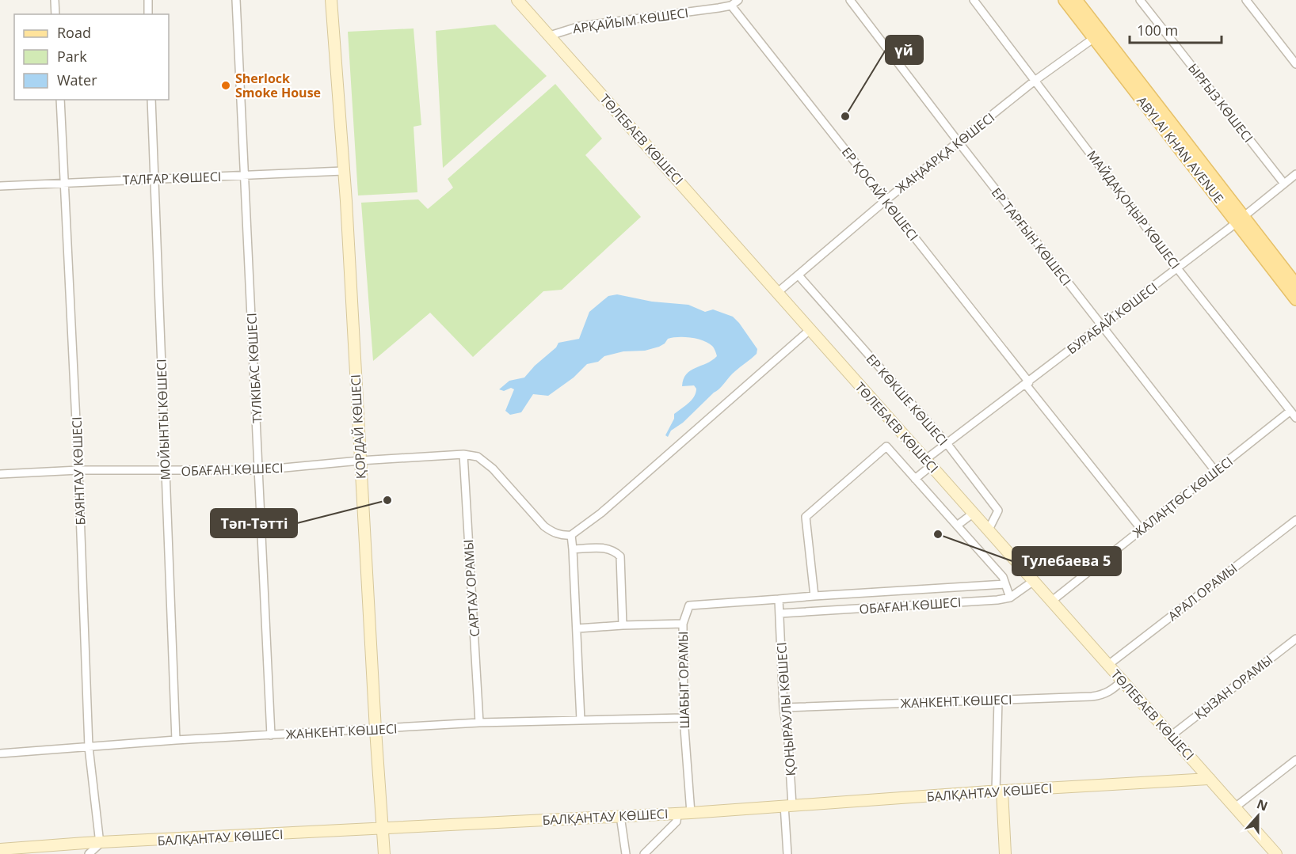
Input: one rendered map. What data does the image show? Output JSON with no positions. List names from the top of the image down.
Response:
{
  "streets": {
    "main road": ["ABYLAI KHAN AVENUE"],
    "street": [
      "АРҚАЙЫМ КӨШЕСІ",
      "ЫРҒЫЗ КӨШЕСІ",
      "ТӨЛЕБАЕВ КӨШЕСІ",
      "ЖАҢААРҚА КӨШЕСІ",
      "ТАЛҒАР КӨШЕСІ",
      "ЕР ҚОСАЙ КӨШЕСІ",
      "МАЙДАҚОҢЫР КӨШЕСІ",
      "ЕР ТАРҒЫН КӨШЕСІ",
      "БУРАБАЙ КӨШЕСІ",
      "ТҮЛКІБАС КӨШЕСІ",
      "ЕР КӨКШЕ КӨШЕСІ",
      "МОЙЫНТЫ КӨШЕСІ",
      "ҚОРДАЙ КӨШЕСІ",
      "ОБАҒАН КӨШЕСІ",
      "БАЯНТАУ КӨШЕСІ",
      "ЖАЛАҢТӨС КӨШЕСІ",
      "САРТАУ ОРАМЫ",
      "АРАЛ ОРАМЫ",
      "ШАБЫТ ОРАМЫ",
      "ҚЫЗАН ОРАМЫ",
      "ЖАНКЕНТ КӨШЕСІ",
      "ҚОҢЫРАУЛЫ КӨШЕСІ",
      "БАЛҚАНТАУ КӨШЕСІ"
    ]
  },
  "crossings": [
    ["АРҚАЙЫМ КӨШЕСІ", "ТӨЛЕБАЕВ КӨШЕСІ"],
    ["АРҚАЙЫМ КӨШЕСІ", "ЕР ҚОСАЙ КӨШЕСІ"],
    ["ЫРҒЫЗ КӨШЕСІ", "БУРАБАЙ КӨШЕСІ"],
    ["ТӨЛЕБАЕВ КӨШЕСІ", "ЖАҢААРҚА КӨШЕСІ"],
    ["ТӨЛЕБАЕВ КӨШЕСІ", "БУРАБАЙ КӨШЕСІ"],
    ["ТӨЛЕБАЕВ КӨШЕСІ", "ЕР КӨКШЕ КӨШЕСІ"],
    ["ТӨЛЕБАЕВ КӨШЕСІ", "ОБАҒАН КӨШЕСІ"],
    ["ТӨЛЕБАЕВ КӨШЕСІ", "ЖАЛАҢТӨС КӨШЕСІ"],
    ["ТӨЛЕБАЕВ КӨШЕСІ", "АРАЛ ОРАМЫ"],
    ["ТӨЛЕБАЕВ КӨШЕСІ", "ҚЫЗАН ОРАМЫ"],
    ["ТӨЛЕБАЕВ КӨШЕСІ", "ЖАНКЕНТ КӨШЕСІ"],
    ["ТӨЛЕБАЕВ КӨШЕСІ", "БАЛҚАНТАУ КӨШЕСІ"],
    ["ABYLAI KHAN AVENUE", "ЖАҢААРҚА КӨШЕСІ"],
    ["ABYLAI KHAN AVENUE", "БУРАБАЙ КӨШЕСІ"],
    ["ЖАҢААРҚА КӨШЕСІ", "ЕР ҚОСАЙ КӨШЕСІ"],
    ["ЖАҢААРҚА КӨШЕСІ", "МАЙДАҚОҢЫР КӨШЕСІ"],
    ["ЖАҢААРҚА КӨШЕСІ", "ЕР ТАРҒЫН КӨШЕСІ"],
    ["ЖАҢААРҚА КӨШЕСІ", "ЕР КӨКШЕ КӨШЕСІ"],
    ["ТАЛҒАР КӨШЕСІ", "ТҮЛКІБАС КӨШЕСІ"],
    ["ТАЛҒАР КӨШЕСІ", "МОЙЫНТЫ КӨШЕСІ"],
    ["ТАЛҒАР КӨШЕСІ", "ҚОРДАЙ КӨШЕСІ"],
    ["ТАЛҒАР КӨШЕСІ", "БАЯНТАУ КӨШЕСІ"],
    ["ЕР ҚОСАЙ КӨШЕСІ", "БУРАБАЙ КӨШЕСІ"],
    ["ЕР ҚОСАЙ КӨШЕСІ", "ЖАЛАҢТӨС КӨШЕСІ"],
    ["МАЙДАҚОҢЫР КӨШЕСІ", "БУРАБАЙ КӨШЕСІ"],
    ["МАЙДАҚОҢЫР КӨШЕСІ", "ЖАЛАҢТӨС КӨШЕСІ"],
    ["ЕР ТАРҒЫН КӨШЕСІ", "БУРАБАЙ КӨШЕСІ"],
    ["ЕР ТАРҒЫН КӨШЕСІ", "ЖАЛАҢТӨС КӨШЕСІ"],
    ["БУРАБАЙ КӨШЕСІ", "ЕР КӨКШЕ КӨШЕСІ"],
    ["ТҮЛКІБАС КӨШЕСІ", "ОБАҒАН КӨШЕСІ"],
    ["ТҮЛКІБАС КӨШЕСІ", "ЖАНКЕНТ КӨШЕСІ"],
    ["МОЙЫНТЫ КӨШЕСІ", "ОБАҒАН КӨШЕСІ"],
    ["МОЙЫНТЫ КӨШЕСІ", "ЖАНКЕНТ КӨШЕСІ"],
    ["ҚОРДАЙ КӨШЕСІ", "ОБАҒАН КӨШЕСІ"],
    ["ҚОРДАЙ КӨШЕСІ", "ЖАНКЕНТ КӨШЕСІ"],
    ["ҚОРДАЙ КӨШЕСІ", "БАЛҚАНТАУ КӨШЕСІ"],
    ["ОБАҒАН КӨШЕСІ", "БАЯНТАУ КӨШЕСІ"],
    ["ОБАҒАН КӨШЕСІ", "САРТАУ ОРАМЫ"],
    ["ОБАҒАН КӨШЕСІ", "ҚОҢЫРАУЛЫ КӨШЕСІ"],
    ["БАЯНТАУ КӨШЕСІ", "ЖАНКЕНТ КӨШЕСІ"],
    ["БАЯНТАУ КӨШЕСІ", "БАЛҚАНТАУ КӨШЕСІ"],
    ["САРТАУ ОРАМЫ", "ЖАНКЕНТ КӨШЕСІ"],
    ["ШАБЫТ ОРАМЫ", "ЖАНКЕНТ КӨШЕСІ"],
    ["ШАБЫТ ОРАМЫ", "БАЛҚАНТАУ КӨШЕСІ"],
    ["ЖАНКЕНТ КӨШЕСІ", "ҚОҢЫРАУЛЫ КӨШЕСІ"],
    ["ҚОҢЫРАУЛЫ КӨШЕСІ", "БАЛҚАНТАУ КӨШЕСІ"]
  ],
  "places": [
    "Sherlock Smoke House",
    "үй",
    "Тәп-Тәтті",
    "Тулебаева 5"
  ],
  "legend": ["Road", "Park", "Water"],
  "scale_bar": "100 m",
  "north": "top"
}
